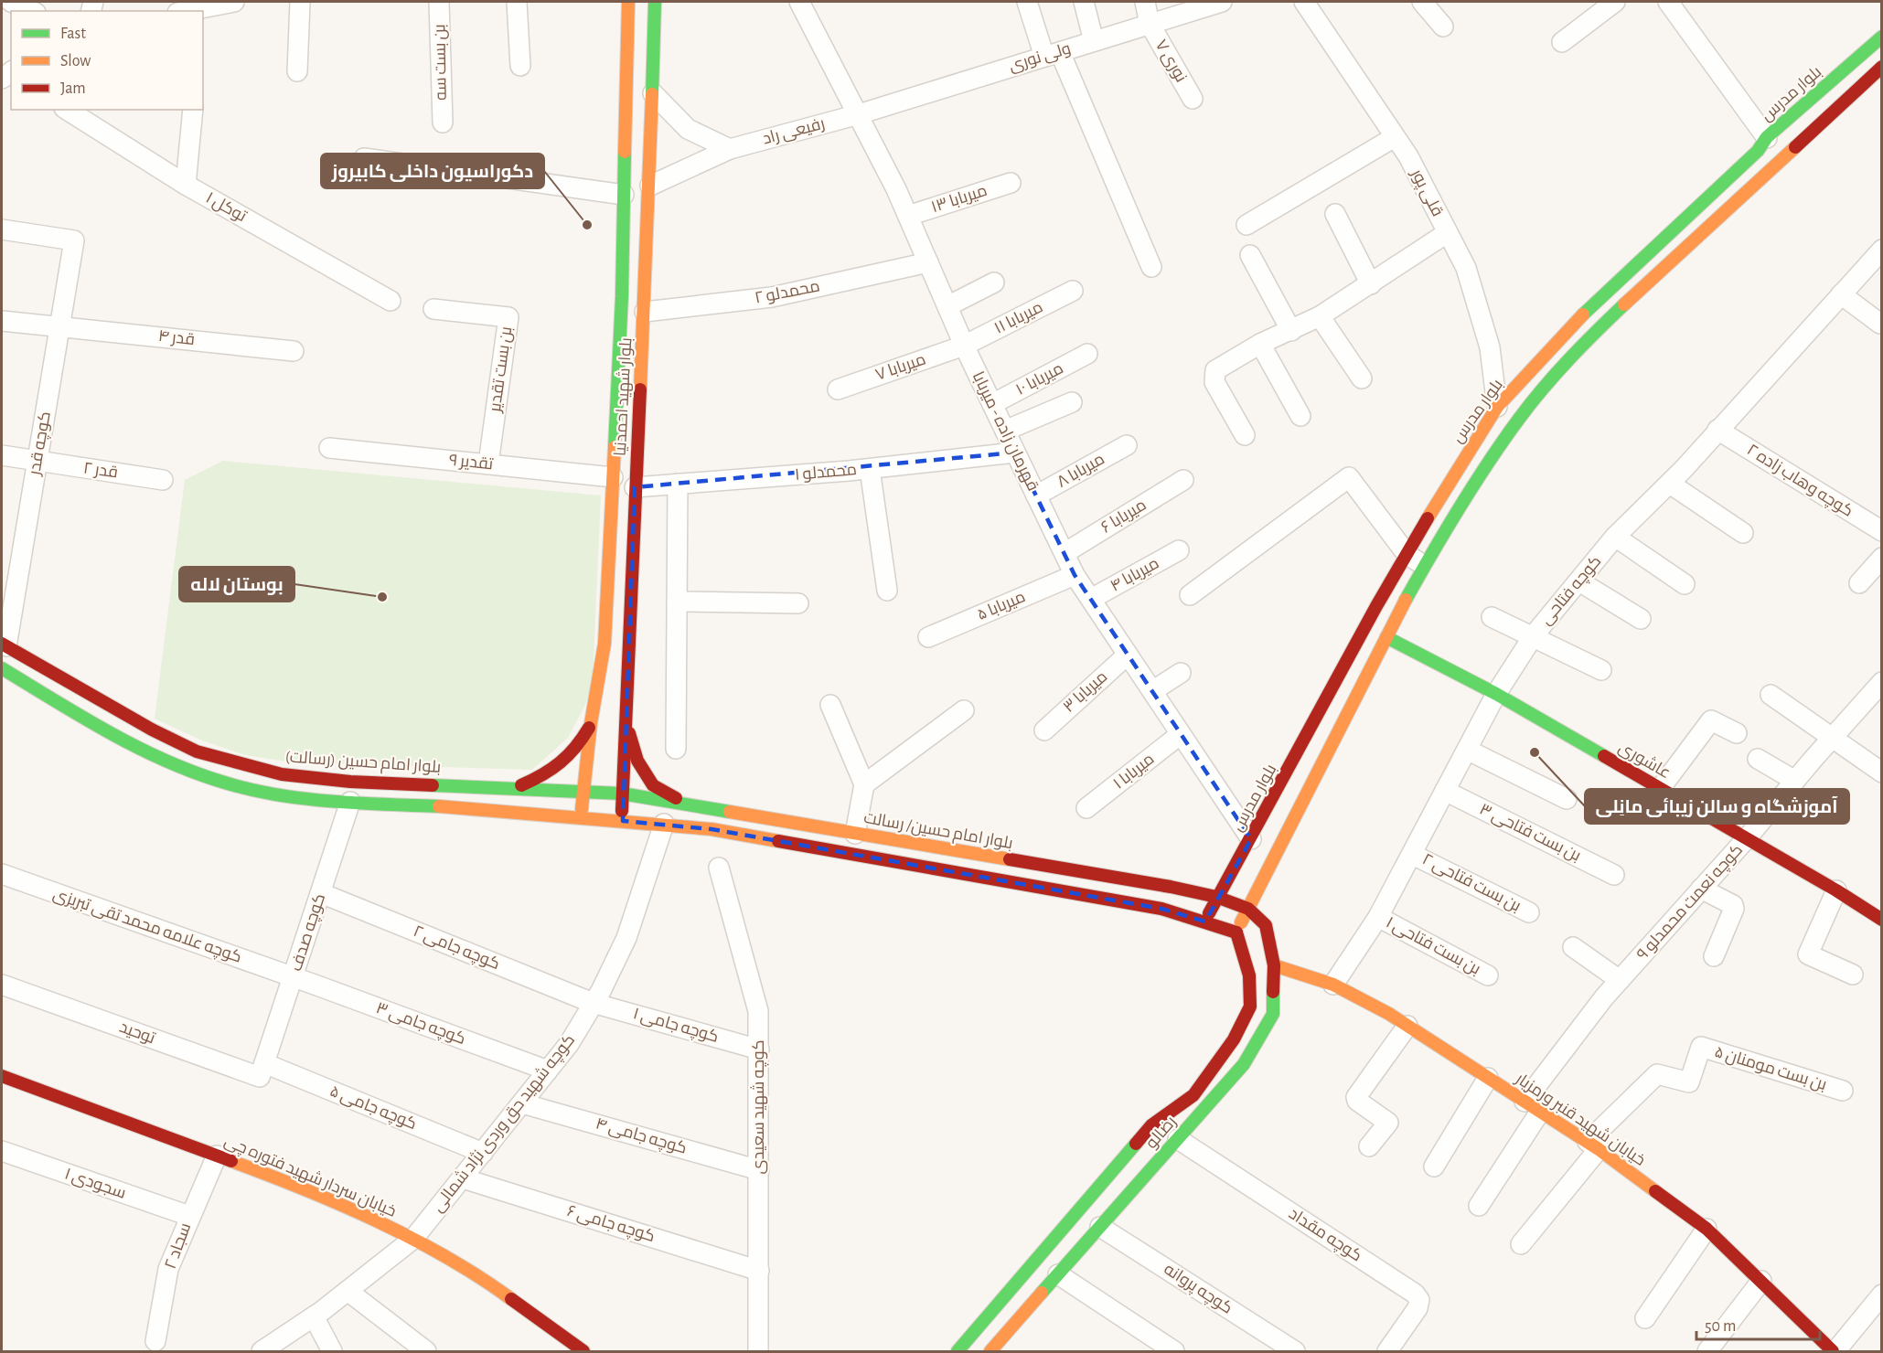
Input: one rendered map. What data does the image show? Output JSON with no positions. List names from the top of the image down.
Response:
{
  "streets": {
    "main road": [
      "بلوار مدرس",
      "بلوار شهید احمدنیا",
      "عاشوری",
      "بلوار امام حسین (رسالت)",
      "بلوار امام حسین/ رسالت",
      "خیابان شهید قنبر ورمزیار",
      "رضالو",
      "خیابان سردار شهید فتوره چی"
    ],
    "street": [
      "ولی نوری",
      "نوری ۷",
      "بن بست سه",
      "رفیعی راد",
      "قلی پور",
      "میربابا ۱۳",
      "توکل ۱",
      "محمدلو ۲",
      "میربابا ۱۱",
      "قدر ۴",
      "میربابا ۷",
      "بن بست تقدیر",
      "میربابا ۱۰",
      "قهرمان زاده - میربابا",
      "کوچه قدر",
      "۹ تقدیر",
      "قدر ۲",
      "میربابا ۸",
      "محمدلو ۱",
      "کوچه وهاب زاده ۲",
      "میربابا ۶",
      "میربابا ۴",
      "کوچه فتاحی",
      "میربابا ۵",
      "میربابا ۳",
      "میربابا ۱",
      "بن بست فتاحی ۳",
      "بن بست فتاحی ۲",
      "کوچه نعمت محمدلو ۹",
      "کوچه علامه محمد تقی تبریزی",
      "کوچه صدف",
      "بن بست فتاحی ۱",
      "کوچه جامی ۲",
      "کوچه جامی ۳",
      "کوچه جامی ۱",
      "توحید",
      "۵ بن بست مومنان",
      "کوچه شهید سعیدی",
      "کوچه جامی ۵",
      "کوچه شهید حق وردی نژاد شمالی",
      "کوچه جامی ۴",
      "سجودی ۱",
      "کوچه جامی ۶",
      "کوچه مقداد",
      "سجاد ۲",
      "کوچه پروانه"
    ]
  },
  "crossings": [
    ["ولی نوری", "نوری ۷"],
    ["ولی نوری", "رفیعی راد"],
    ["ولی نوری", "قهرمان زاده - میربابا"],
    ["بلوار مدرس", "قلی پور"],
    ["بلوار مدرس", "قهرمان زاده - میربابا"],
    ["بلوار مدرس", "بلوار امام حسین/ رسالت"],
    ["رفیعی راد", "بلوار شهید احمدنیا"],
    ["رفیعی راد", "قهرمان زاده - میربابا"],
    ["میربابا ۱۳", "قهرمان زاده - میربابا"],
    ["محمدلو ۲", "بلوار شهید احمدنیا"],
    ["محمدلو ۲", "قهرمان زاده - میربابا"],
    ["میربابا ۱۱", "میربابا ۷"],
    ["میربابا ۱۱", "قهرمان زاده - میربابا"],
    ["قدر ۴", "کوچه قدر"],
    ["میربابا ۷", "قهرمان زاده - میربابا"],
    ["بن بست تقدیر", "۹ تقدیر"],
    ["میربابا ۱۰", "قهرمان زاده - میربابا"],
    ["بلوار شهید احمدنیا", "۹ تقدیر"],
    ["بلوار شهید احمدنیا", "محمدلو ۱"],
    ["بلوار شهید احمدنیا", "بلوار امام حسین (رسالت)"],
    ["بلوار شهید احمدنیا", "بلوار امام حسین/ رسالت"],
    ["قهرمان زاده - میربابا", "میربابا ۸"],
    ["قهرمان زاده - میربابا", "محمدلو ۱"],
    ["قهرمان زاده - میربابا", "میربابا ۶"],
    ["قهرمان زاده - میربابا", "میربابا ۴"],
    ["قهرمان زاده - میربابا", "میربابا ۵"],
    ["قهرمان زاده - میربابا", "میربابا ۳"],
    ["قهرمان زاده - میربابا", "میربابا ۱"],
    ["کوچه قدر", "قدر ۲"],
    ["کوچه قدر", "بلوار امام حسین (رسالت)"],
    ["کوچه وهاب زاده ۲", "کوچه فتاحی"],
    ["کوچه فتاحی", "عاشوری"],
    ["کوچه فتاحی", "بن بست فتاحی ۳"],
    ["کوچه فتاحی", "بن بست فتاحی ۲"],
    ["کوچه فتاحی", "بن بست فتاحی ۱"],
    ["کوچه فتاحی", "خیابان شهید قنبر ورمزیار"],
    ["عاشوری", "کوچه نعمت محمدلو ۹"],
    ["بلوار امام حسین (رسالت)", "بلوار امام حسین/ رسالت"],
    ["بلوار امام حسین/ رسالت", "رضالو"],
    ["کوچه نعمت محمدلو ۹", "خیابان شهید قنبر ورمزیار"],
    ["کوچه علامه محمد تقی تبریزی", "کوچه صدف"],
    ["کوچه علامه محمد تقی تبریزی", "کوچه جامی ۳"],
    ["کوچه صدف", "کوچه جامی ۲"],
    ["کوچه صدف", "کوچه جامی ۳"],
    ["کوچه صدف", "توحید"],
    ["کوچه صدف", "کوچه جامی ۵"],
    ["کوچه جامی ۲", "کوچه جامی ۱"],
    ["کوچه جامی ۲", "کوچه شهید حق وردی نژاد شمالی"],
    ["کوچه جامی ۳", "کوچه شهید حق وردی نژاد شمالی"],
    ["کوچه جامی ۱", "کوچه شهید سعیدی"],
    ["کوچه جامی ۱", "کوچه شهید حق وردی نژاد شمالی"],
    ["توحید", "کوچه جامی ۵"],
    ["۵ بن بست مومنان", "خیابان شهید قنبر ورمزیار"],
    ["کوچه شهید سعیدی", "کوچه جامی ۴"],
    ["کوچه شهید سعیدی", "کوچه جامی ۶"],
    ["کوچه جامی ۵", "کوچه شهید حق وردی نژاد شمالی"],
    ["خیابان شهید قنبر ورمزیار", "رضالو"],
    ["کوچه شهید حق وردی نژاد شمالی", "کوچه جامی ۴"],
    ["کوچه شهید حق وردی نژاد شمالی", "خیابان سردار شهید فتوره چی"],
    ["کوچه شهید حق وردی نژاد شمالی", "کوچه جامی ۶"],
    ["رضالو", "کوچه مقداد"],
    ["رضالو", "کوچه پروانه"],
    ["خیابان سردار شهید فتوره چی", "سجاد ۲"],
    ["سجودی ۱", "سجاد ۲"]
  ],
  "places": ["دکوراسیون داخلی کابیروز", "بوستان لاله", "آموزشگاه و سالن زیبائی مانِلی"],
  "legend": ["Fast", "Slow", "Jam"],
  "scale_bar": "50 m"
}
